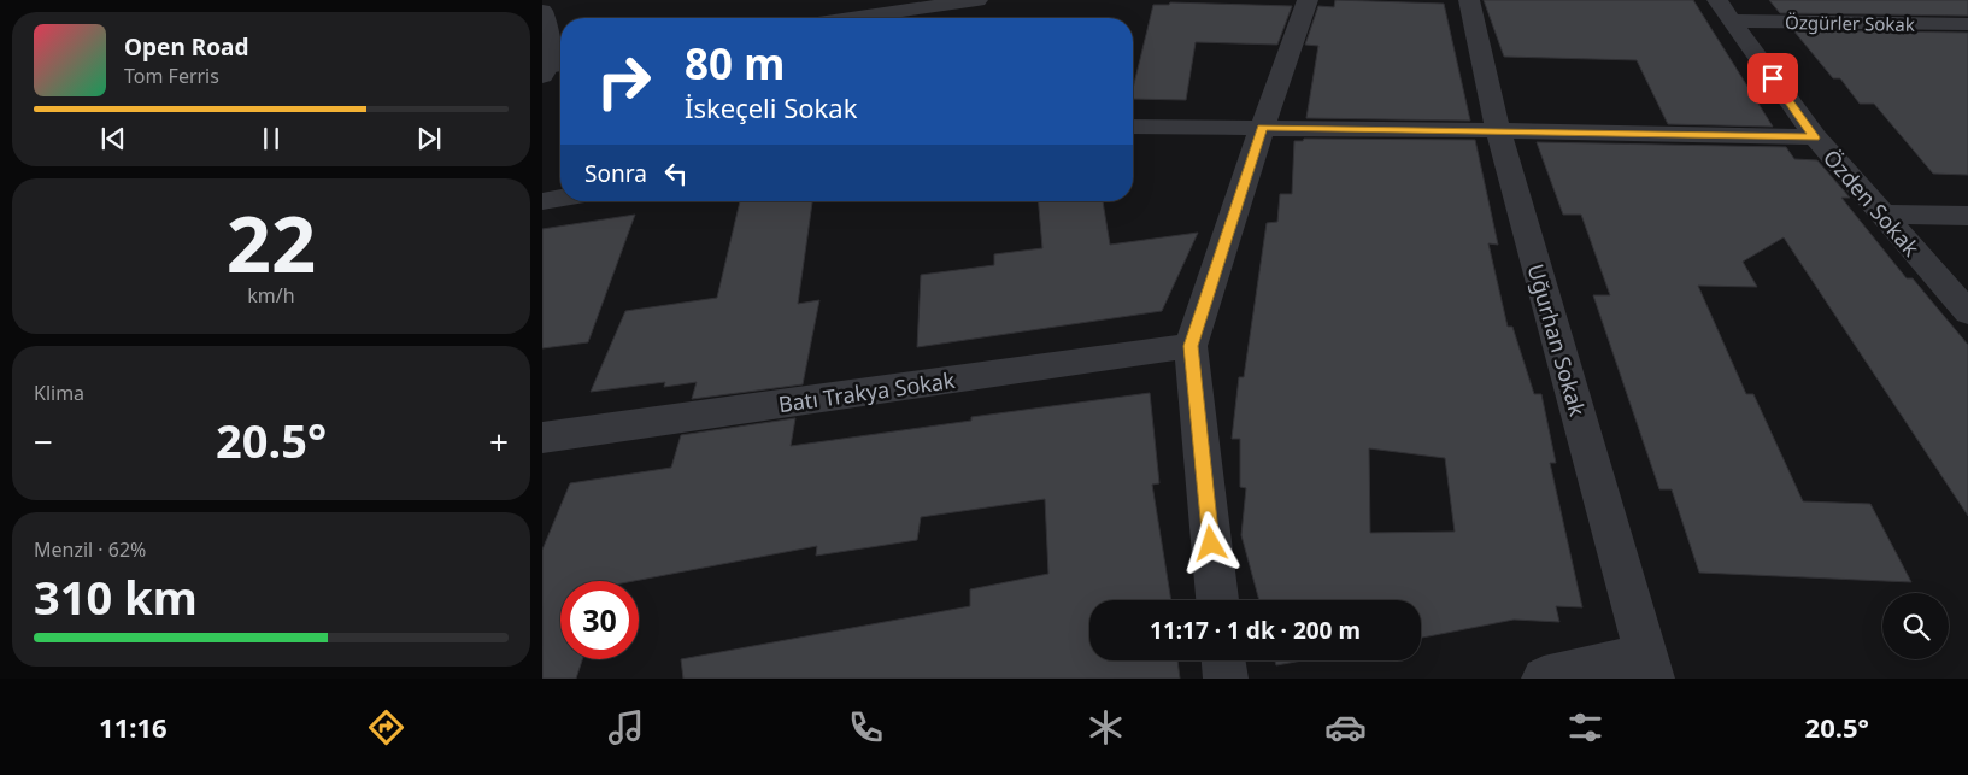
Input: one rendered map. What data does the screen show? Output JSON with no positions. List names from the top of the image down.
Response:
{
  "streets": {
    "street": [
      "Özgürler Sokak",
      "Özden Sokak",
      "Uğurhan Sokak",
      "Batı Trakya Sokak"
    ]
  },
  "crossings": [
    ["Özgürler Sokak", "Özden Sokak"]
  ],
  "page": {
    "turn": ["80 m", "İskeçeli Sokak"],
    "song": ["Open Road", "Tom Ferris"],
    "then": "Sonra",
    "tile": [
      ["22", "km/h"],
      "Klima",
      ["Menzil · 62%", "310 km"]
    ],
    "heat": ["−", "20.5°", "+"],
    "limit": "30",
    "trip": "11:17 · 1 dk · 200 m",
    "tabs": ["11:16", "20.5°"]
  }
}
